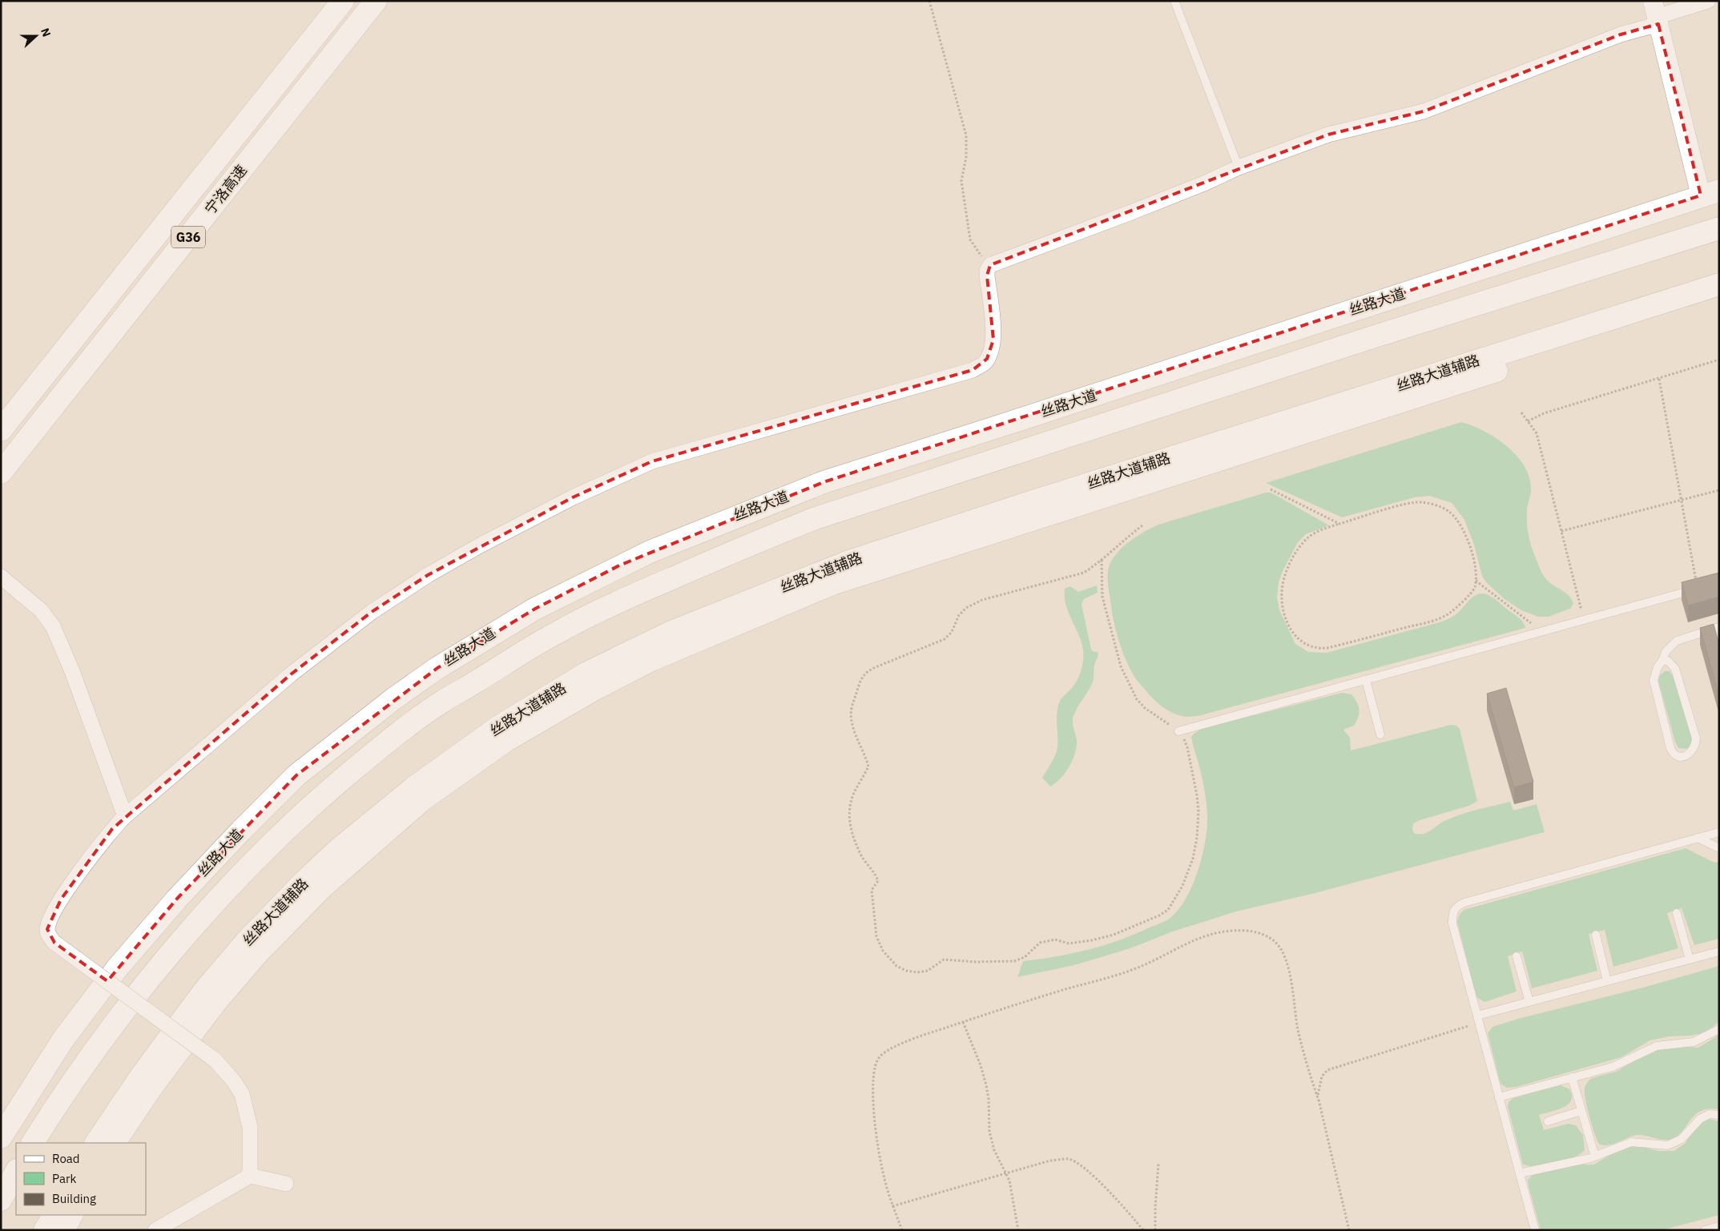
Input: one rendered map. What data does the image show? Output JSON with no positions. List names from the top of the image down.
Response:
{
  "streets": {
    "main road": [
      "宁洛高速",
      "G36",
      "丝路大道",
      "丝路大道辅路"
    ]
  },
  "legend": ["Road", "Park", "Building"],
  "north": "right"
}
